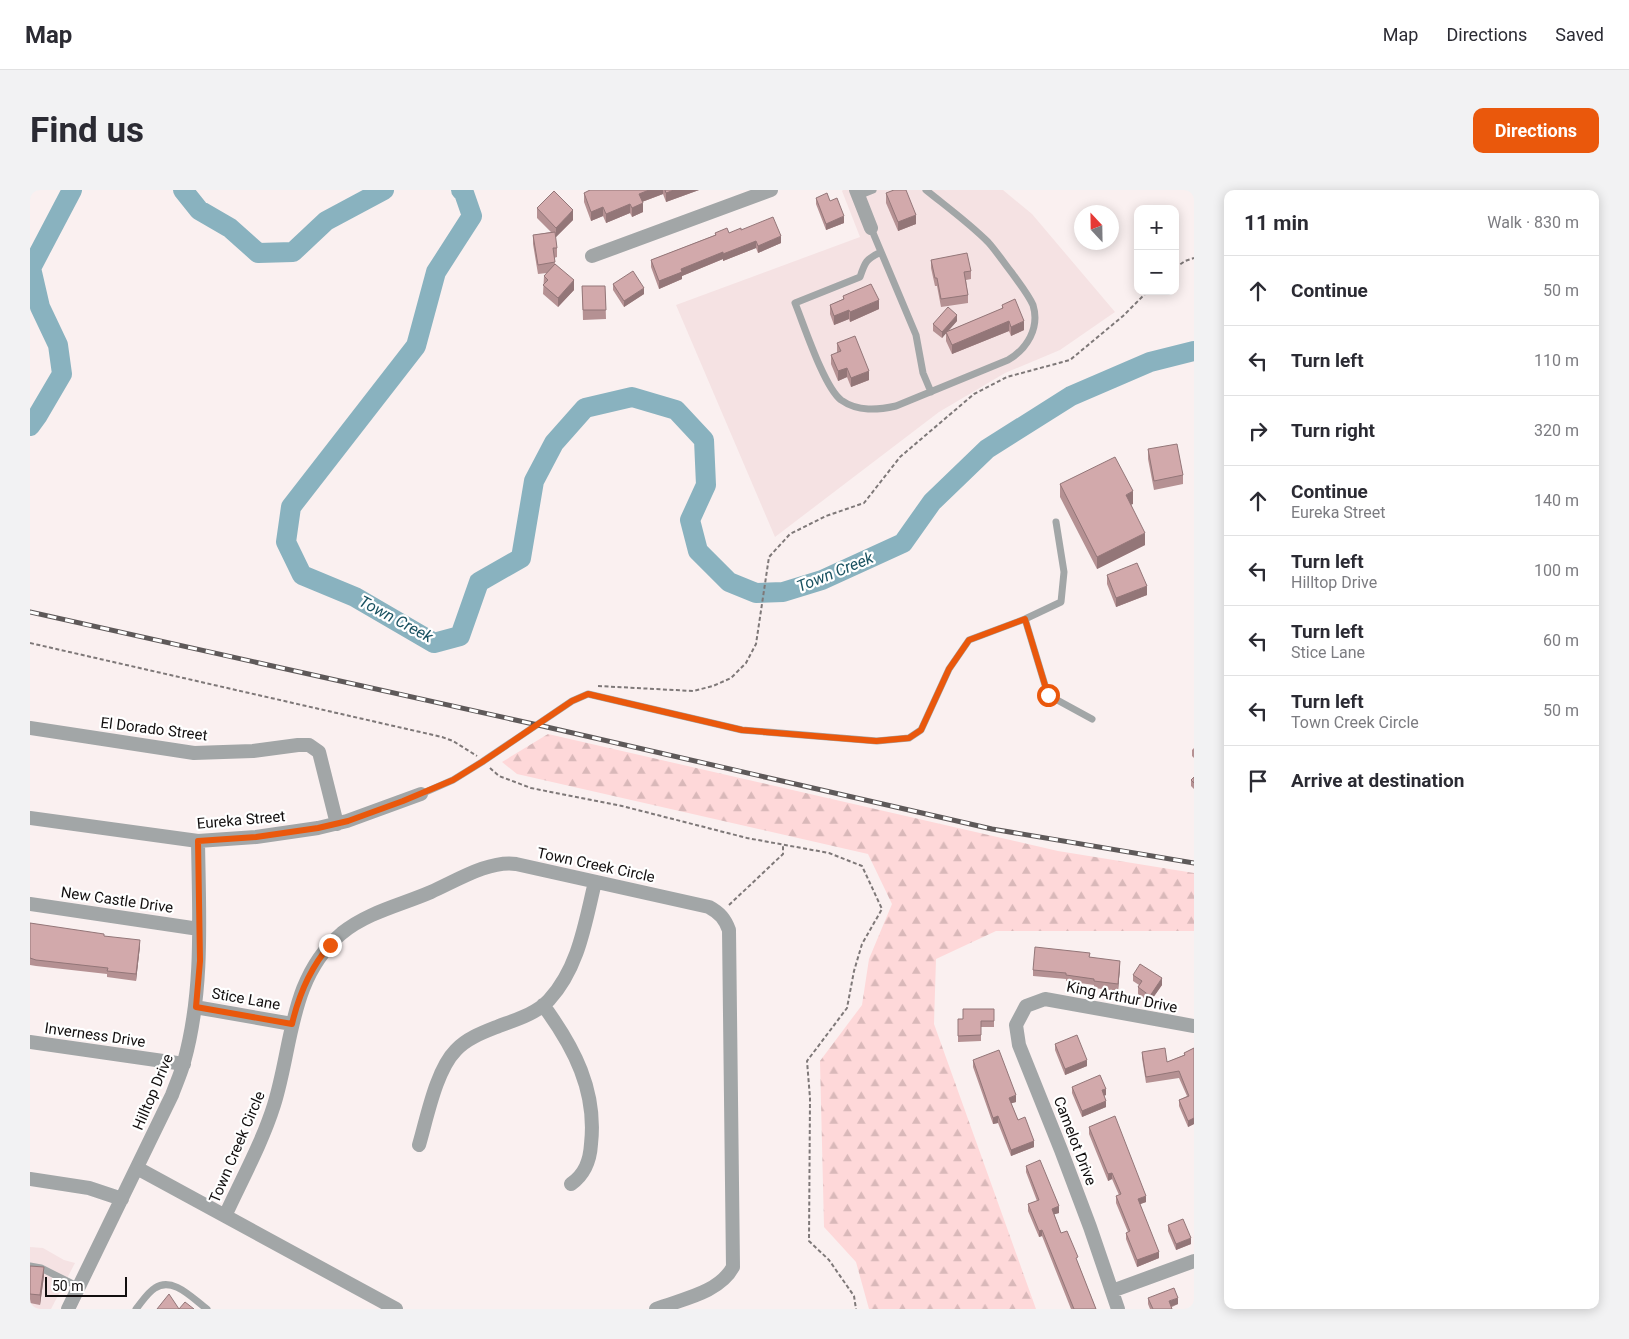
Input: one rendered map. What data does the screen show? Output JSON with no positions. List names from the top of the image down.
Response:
{
  "streets": {
    "street": [
      "El Dorado Street",
      "Eureka Street",
      "Town Creek Circle",
      "New Castle Drive",
      "King Arthur Drive",
      "Stice Lane",
      "Inverness Drive",
      "Hilltop Drive",
      "Camelot Drive"
    ]
  },
  "crossings": [
    ["El Dorado Street", "Eureka Street"],
    ["Eureka Street", "Hilltop Drive"],
    ["Town Creek Circle", "Stice Lane"],
    ["Town Creek Circle", "Hilltop Drive"],
    ["New Castle Drive", "Hilltop Drive"],
    ["King Arthur Drive", "Camelot Drive"],
    ["Stice Lane", "Hilltop Drive"],
    ["Inverness Drive", "Hilltop Drive"]
  ],
  "water": ["Town Creek"],
  "scale_bar": "50 m",
  "north": "top",
  "page": {
    "header": "Map",
    "nav": ["Map", "Directions", "Saved"],
    "buttons": "Directions",
    "title": "Find us",
    "heading": ["11 min", "Walk · 830 m"],
    "map_buttons": ["+", "−"],
    "list": [
      ["Continue", "50 m"],
      ["Turn left", "110 m"],
      ["Turn right", "320 m"],
      ["Continue", "Eureka Street", "140 m"],
      ["Turn left", "Hilltop Drive", "100 m"],
      ["Turn left", "Stice Lane", "60 m"],
      ["Turn left", "Town Creek Circle", "50 m"],
      "Arrive at destination"
    ],
    "scale": "50 m"
  }
}
